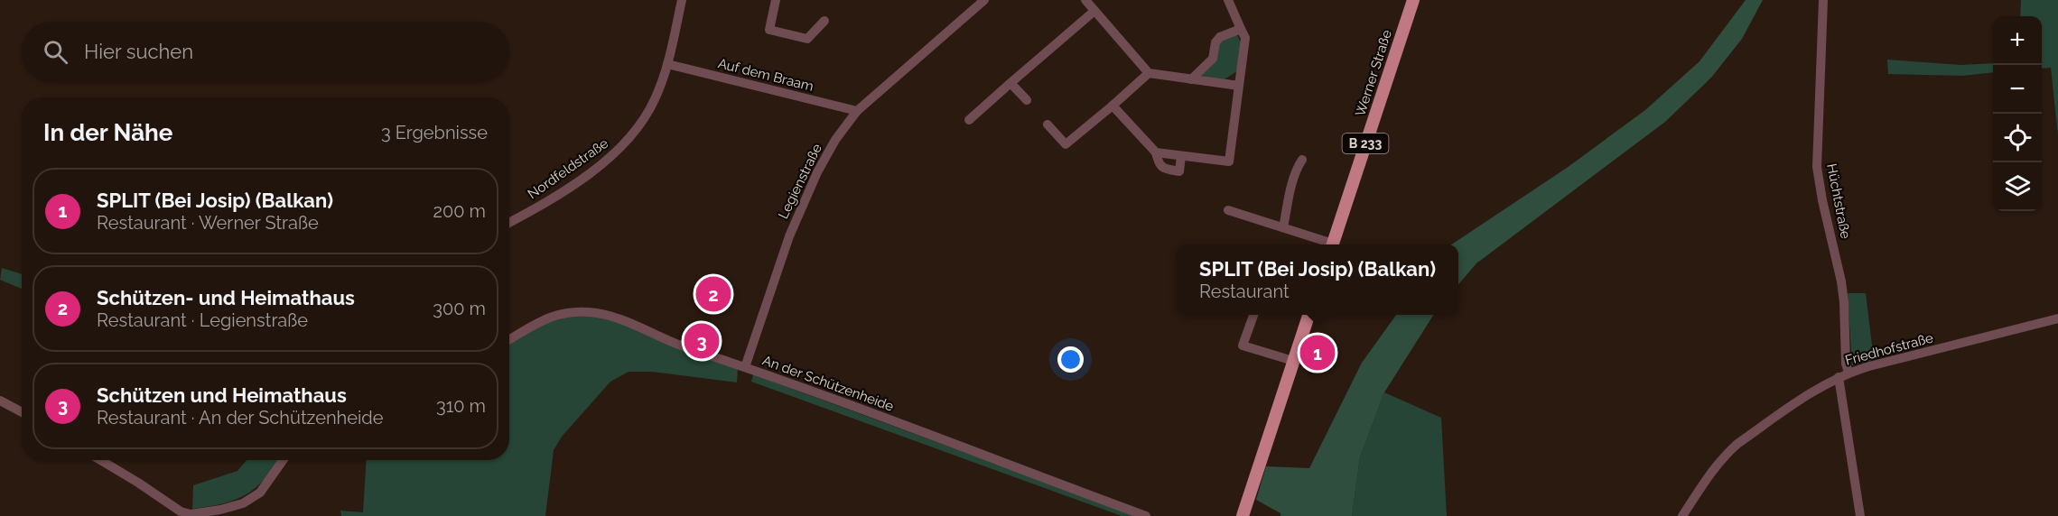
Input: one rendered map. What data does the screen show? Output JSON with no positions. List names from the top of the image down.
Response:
{
  "streets": {
    "main road": ["Werner Straße", "B 233"],
    "street": [
      "Auf dem Braam",
      "Nordfeldstraße",
      "Legienstraße",
      "Hüchtstraße",
      "Friedhofstraße",
      "An der Schützenheide"
    ]
  },
  "crossings": [
    ["Auf dem Braam", "Nordfeldstraße"],
    ["Auf dem Braam", "Legienstraße"],
    ["Legienstraße", "An der Schützenheide"],
    ["Hüchtstraße", "Friedhofstraße"]
  ],
  "page": {
    "map_buttons": ["+", "−"],
    "search": "Hier suchen",
    "heading": ["In der Nähe", "3 Ergebnisse"],
    "list": [
      {
        "mark": "1",
        "name": "SPLIT (Bei Josip) (Balkan)",
        "note": "Restaurant · Werner Straße",
        "value": "200 m"
      },
      {
        "mark": "2",
        "name": "Schützen- und Heimathaus",
        "note": "Restaurant · Legienstraße",
        "value": "300 m"
      },
      {
        "mark": "3",
        "name": "Schützen und Heimathaus",
        "note": "Restaurant · An der Schützenheide",
        "value": "310 m"
      }
    ],
    "popup": ["SPLIT (Bei Josip) (Balkan)", "Restaurant"],
    "pins": ["2", "3", "1"]
  }
}
